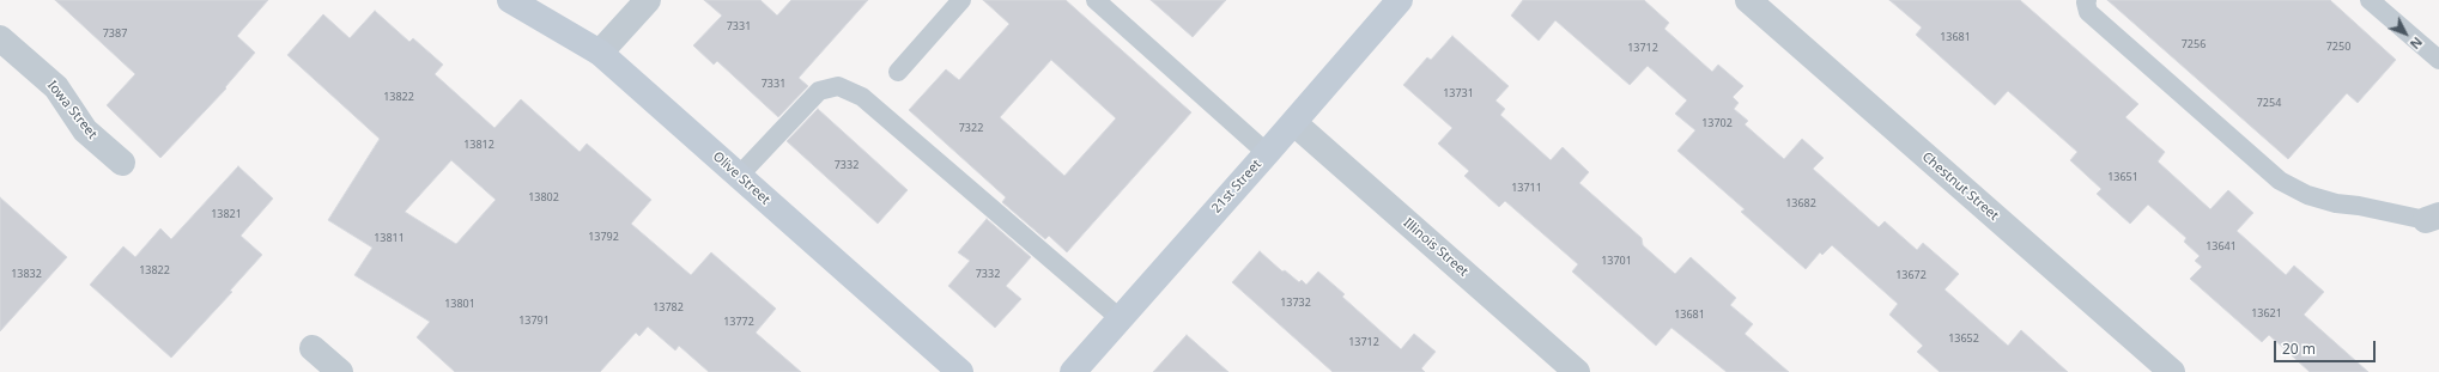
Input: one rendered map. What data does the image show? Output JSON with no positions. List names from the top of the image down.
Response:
{
  "streets": {
    "street": [
      "Iowa Street",
      "Olive Street",
      "21st Street",
      "Chestnut Street",
      "Illinois Street"
    ]
  },
  "crossings": [
    ["21st Street", "Illinois Street"]
  ],
  "house_numbers": [
    "7331",
    "7387",
    "13681",
    "7256",
    "7250",
    "13712",
    "7331",
    "13731",
    "13822",
    "7254",
    "13702",
    "7322",
    "13812",
    "7332",
    "13651",
    "13711",
    "13802",
    "13682",
    "13821",
    "13792",
    "13811",
    "13641",
    "13701",
    "13822",
    "13832",
    "7332",
    "13672",
    "13732",
    "13801",
    "13782",
    "13621",
    "13681",
    "13791",
    "13772",
    "13652",
    "13712"
  ],
  "scale_bar": "20 m",
  "north": "bottom right"
}
